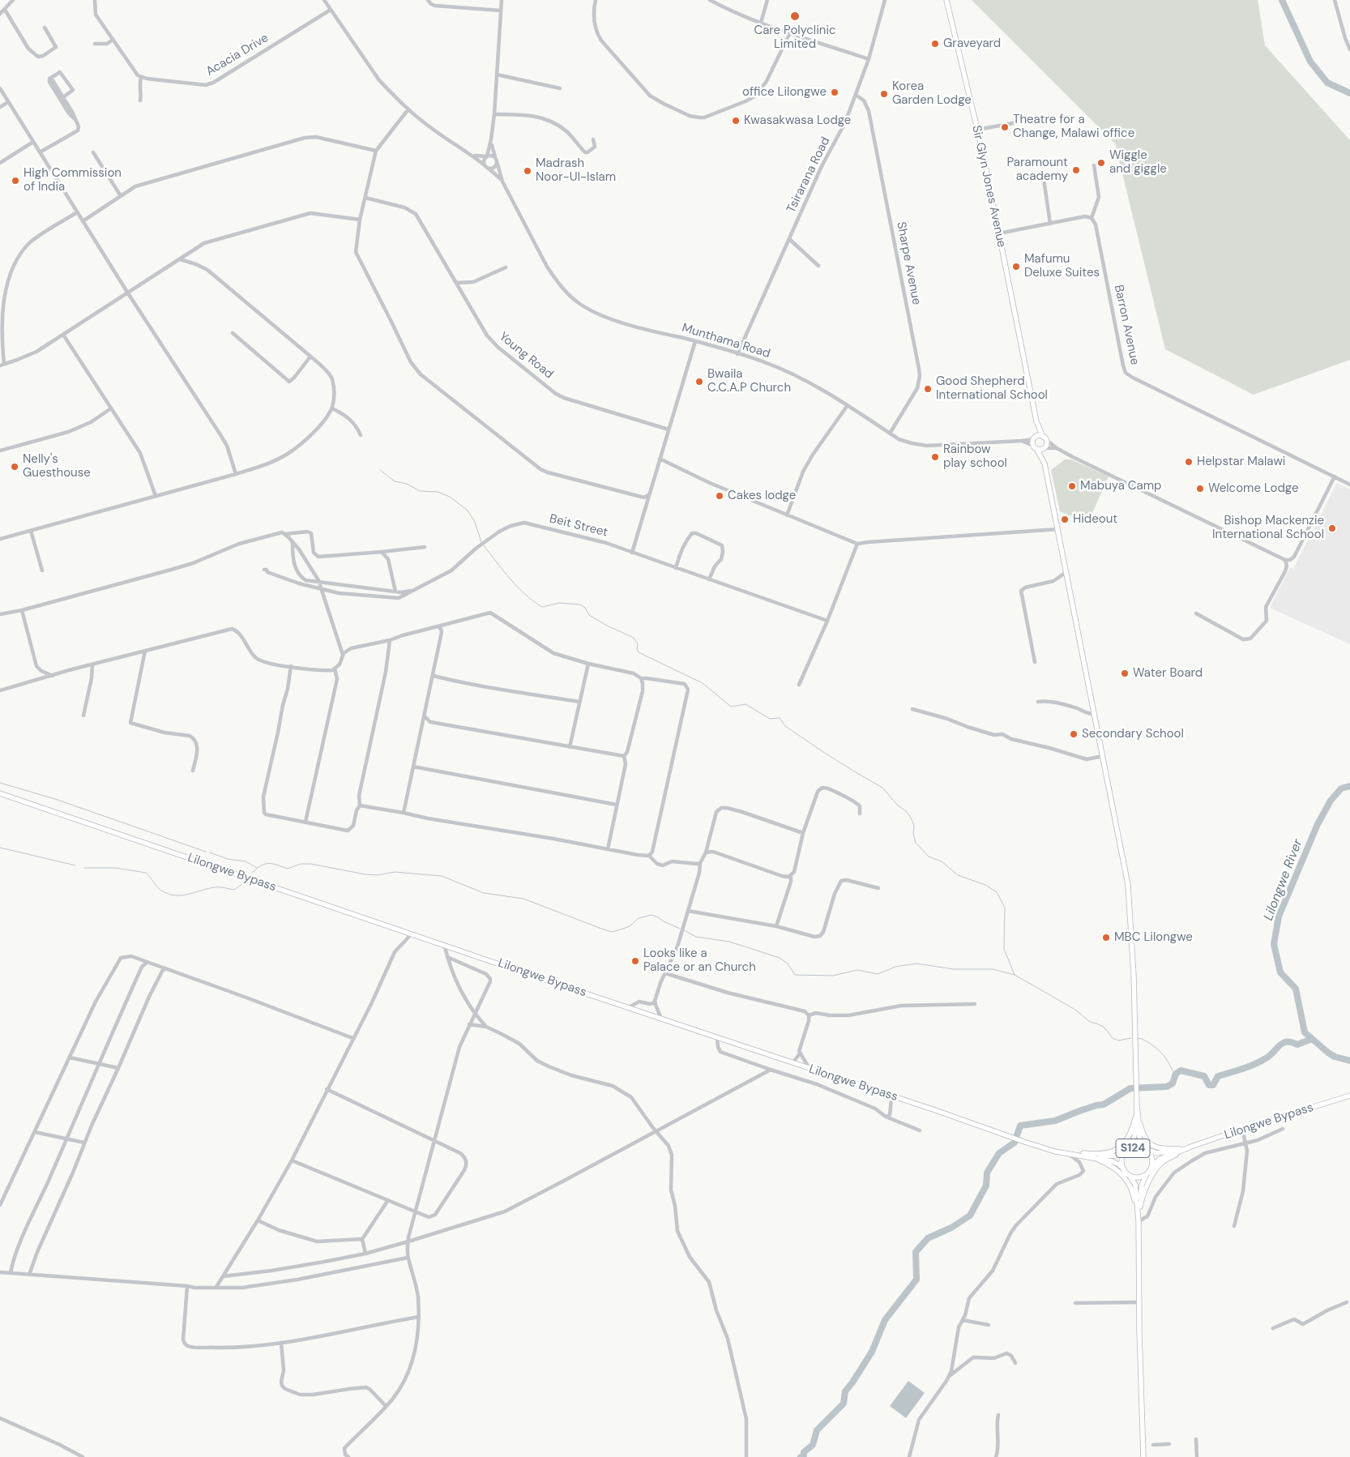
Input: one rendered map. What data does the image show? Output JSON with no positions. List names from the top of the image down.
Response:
{
  "streets": {
    "main road": ["Sir Glyn Jones Avenue", "Lilongwe Bypass", "S124"],
    "street": [
      "Acacia Drive",
      "Tsirarana Road",
      "Sharpe Avenue",
      "Barron Avenue",
      "Munthama Road",
      "Young Road",
      "Beit Street"
    ]
  },
  "crossings": [
    ["Tsirarana Road", "Sharpe Avenue"],
    ["Tsirarana Road", "Munthama Road"],
    ["Sharpe Avenue", "Munthama Road"],
    ["Munthama Road", "S124"],
    ["Lilongwe Bypass", "S124"]
  ],
  "water": ["Lilongwe River"],
  "places": [
    "Care Polyclinic Limited",
    "Graveyard",
    "office Lilongwe",
    "Korea Garden Lodge",
    "Kwasakwasa Lodge",
    "Theatre for a Change, Malawi office",
    "Wiggle and giggle",
    "Paramount academy",
    "Madrash Noor-Ul-Islam",
    "High Commission of India",
    "Mafumu Deluxe Suites",
    "Bwaila C.C.A.P Church",
    "Good Shepherd International School",
    "Rainbow play school",
    "Helpstar Malawi",
    "Nelly's Guesthouse",
    "Mabuya Camp",
    "Welcome Lodge",
    "Cakes lodge",
    "Hideout",
    "Bishop Mackenzie International School",
    "Water Board",
    "Secondary School",
    "MBC Lilongwe",
    "Looks like a Palace or an Church"
  ]
}
